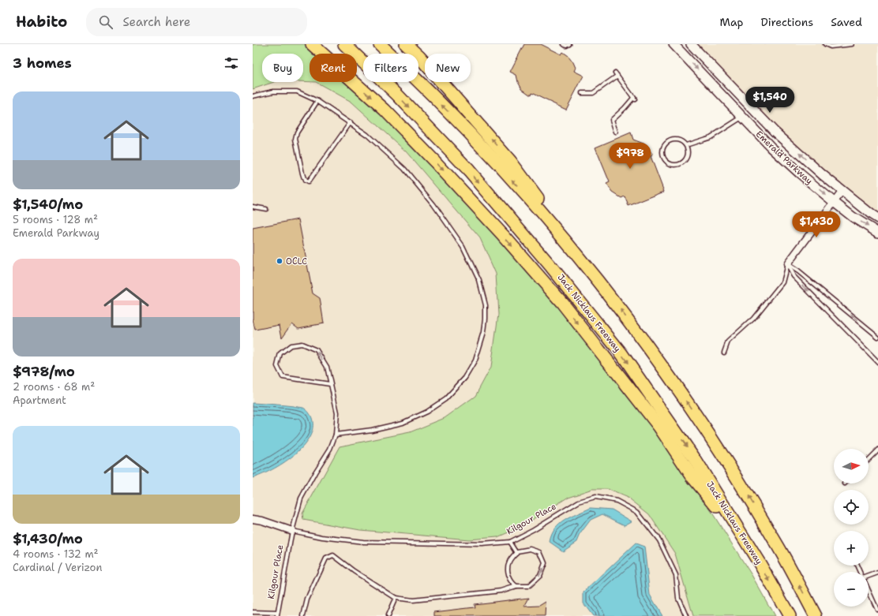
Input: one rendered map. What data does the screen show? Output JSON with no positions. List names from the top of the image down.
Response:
{
  "streets": {
    "highway": ["Jack Nicklaus Freeway"],
    "main road": ["Emerald Parkway"],
    "street": ["Kilgour Place"]
  },
  "places": ["OCLC"],
  "north": "right",
  "page": {
    "header": "Habito",
    "search": "Search here",
    "nav": ["Map", "Directions", "Saved"],
    "heading": "3 homes",
    "chip": [
      "Buy",
      "Rent",
      "Filters",
      "New"
    ],
    "list": [
      {
        "name": "$1,540/mo",
        "note": "5 rooms · 128 m² · Emerald Parkway"
      },
      {
        "name": "$978/mo",
        "note": "2 rooms · 68 m² · Apartment"
      },
      {
        "name": "$1,430/mo",
        "note": "4 rooms · 132 m² · Cardinal / Verizon"
      }
    ],
    "price": ["$1,540", "$978", "$1,430"],
    "map_buttons": ["+", "−"]
  }
}
